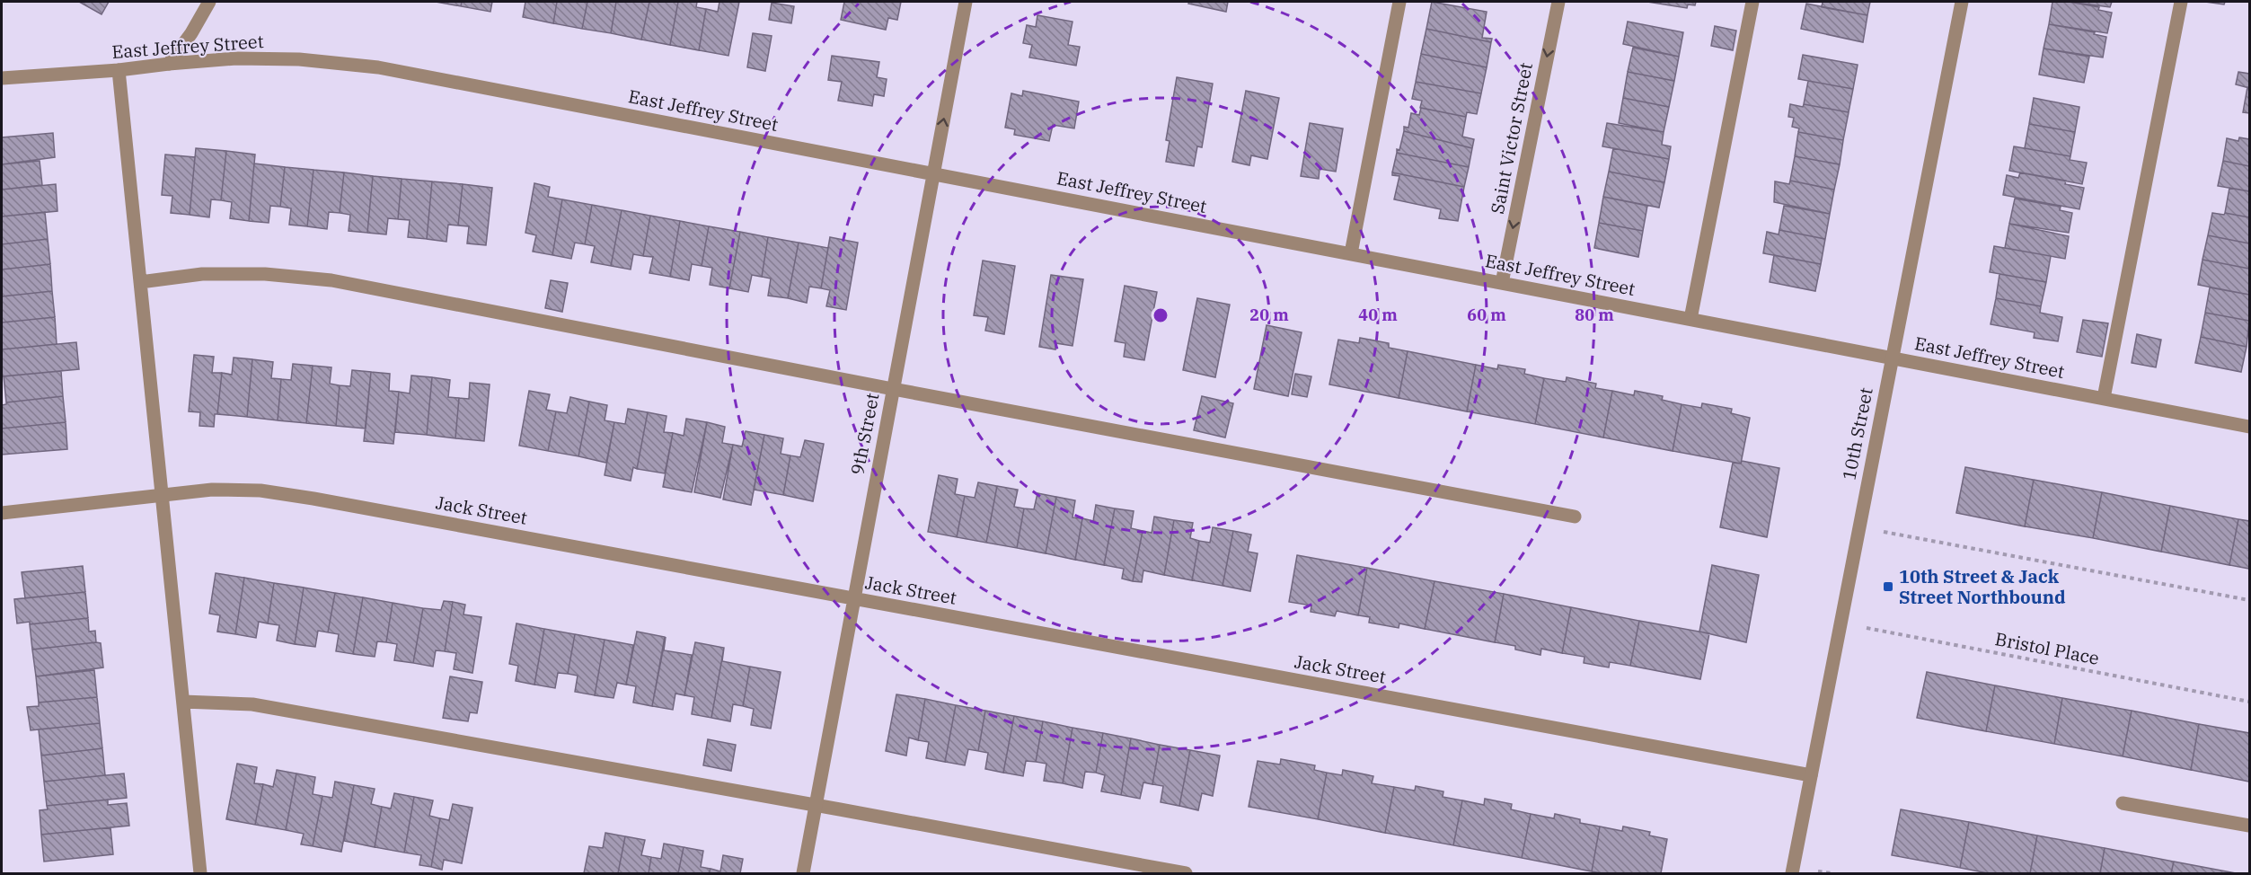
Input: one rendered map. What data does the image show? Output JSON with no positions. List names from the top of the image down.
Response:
{
  "streets": {
    "street": [
      "East Jeffrey Street",
      "Saint Victor Street",
      "9th Street",
      "10th Street",
      "Jack Street"
    ],
    "path": ["Bristol Place"]
  },
  "crossings": [
    ["East Jeffrey Street", "Saint Victor Street"],
    ["East Jeffrey Street", "9th Street"],
    ["East Jeffrey Street", "10th Street"],
    ["9th Street", "Jack Street"],
    ["10th Street", "Jack Street"],
    ["10th Street", "Bristol Place"]
  ],
  "one_way": ["Saint Victor Street"],
  "places": {
    "transit": ["10th Street & Jack Street Northbound"]
  },
  "rings": [
    "20 m",
    "40 m",
    "60 m",
    "80 m"
  ]
}
